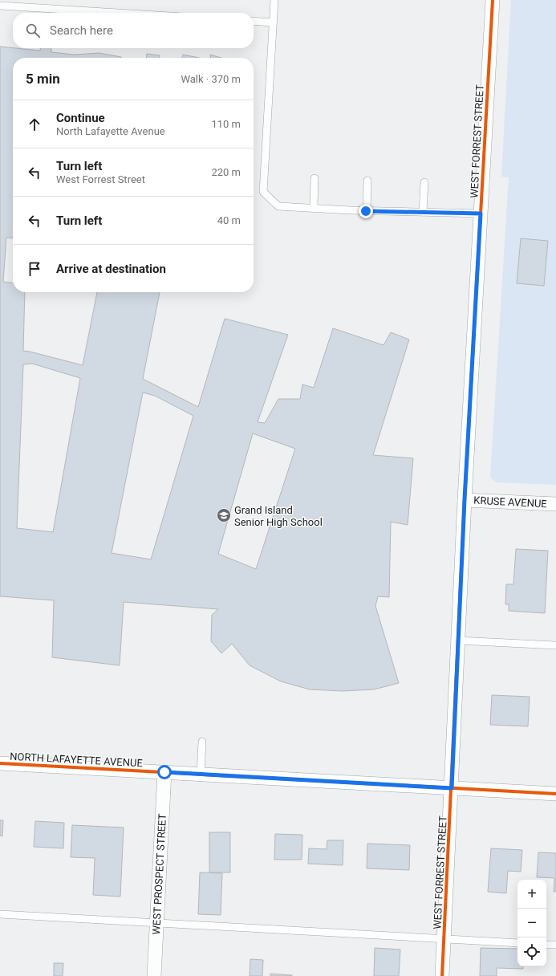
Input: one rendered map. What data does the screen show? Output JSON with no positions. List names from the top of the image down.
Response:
{
  "streets": {
    "street": [
      "WEST FORREST STREET",
      "KRUSE AVENUE",
      "NORTH LAFAYETTE AVENUE",
      "WEST PROSPECT STREET"
    ]
  },
  "crossings": [
    ["WEST FORREST STREET", "KRUSE AVENUE"],
    ["WEST FORREST STREET", "NORTH LAFAYETTE AVENUE"],
    ["NORTH LAFAYETTE AVENUE", "WEST PROSPECT STREET"]
  ],
  "places": {
    "school or university": ["Grand Island Senior High School"]
  },
  "page": {
    "search": "Search here",
    "heading": ["5 min", "Walk · 370 m"],
    "list": [
      ["Continue", "North Lafayette Avenue", "110 m"],
      ["Turn left", "West Forrest Street", "220 m"],
      ["Turn left", "40 m"],
      "Arrive at destination"
    ],
    "map_buttons": ["+", "−"]
  }
}
